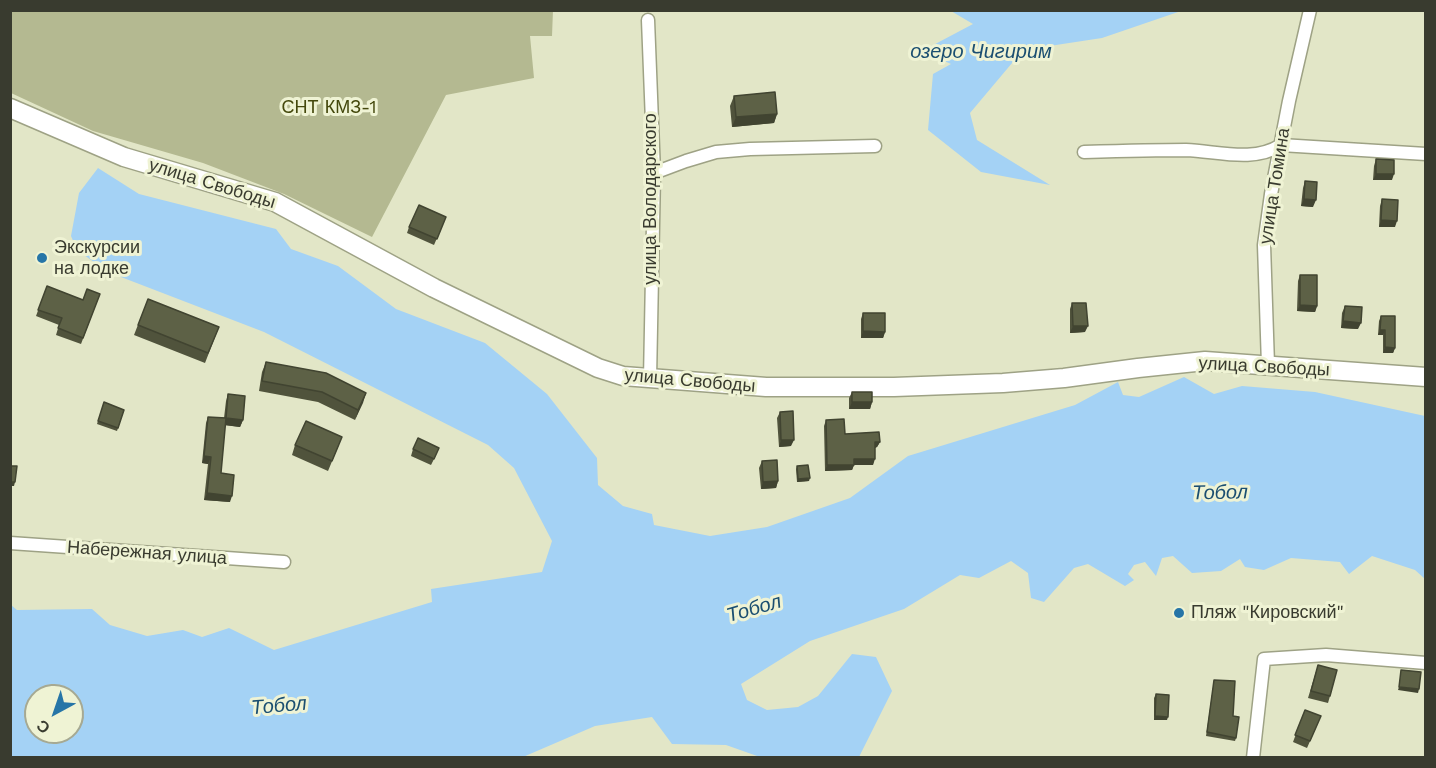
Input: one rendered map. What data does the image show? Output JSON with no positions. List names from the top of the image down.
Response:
{
  "streets": {
    "street": [
      "улица Свободы",
      "улица Томина",
      "улица Володарского",
      "Набережная улица"
    ]
  },
  "crossings": [
    ["улица Свободы", "улица Томина"],
    ["улица Свободы", "улица Володарского"]
  ],
  "water": ["озеро Чигирим", "Тобол"],
  "parks": ["СНТ КМЗ-1"],
  "places": ["Экскурсии на лодке", "Пляж \"Кировский\""],
  "north": "bottom left"
}
